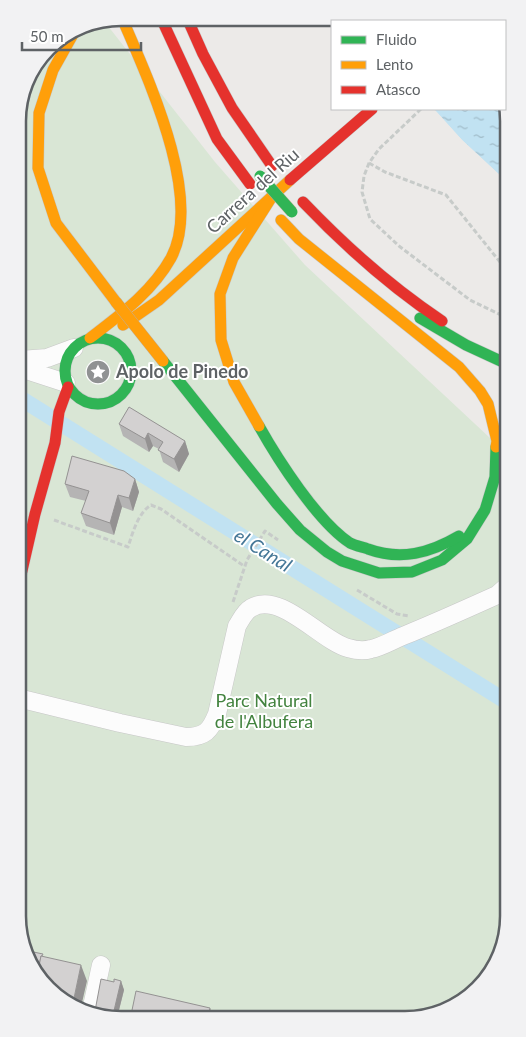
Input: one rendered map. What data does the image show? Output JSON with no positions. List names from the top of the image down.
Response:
{
  "streets": {
    "main road": ["Carrera del Riu"]
  },
  "water": ["el Canal"],
  "parks": ["Parc Natural de l'Albufera"],
  "places": {
    "place": ["Apolo de Pinedo"]
  },
  "legend": ["Fluido", "Lento", "Atasco"],
  "scale_bar": "50 m"
}
